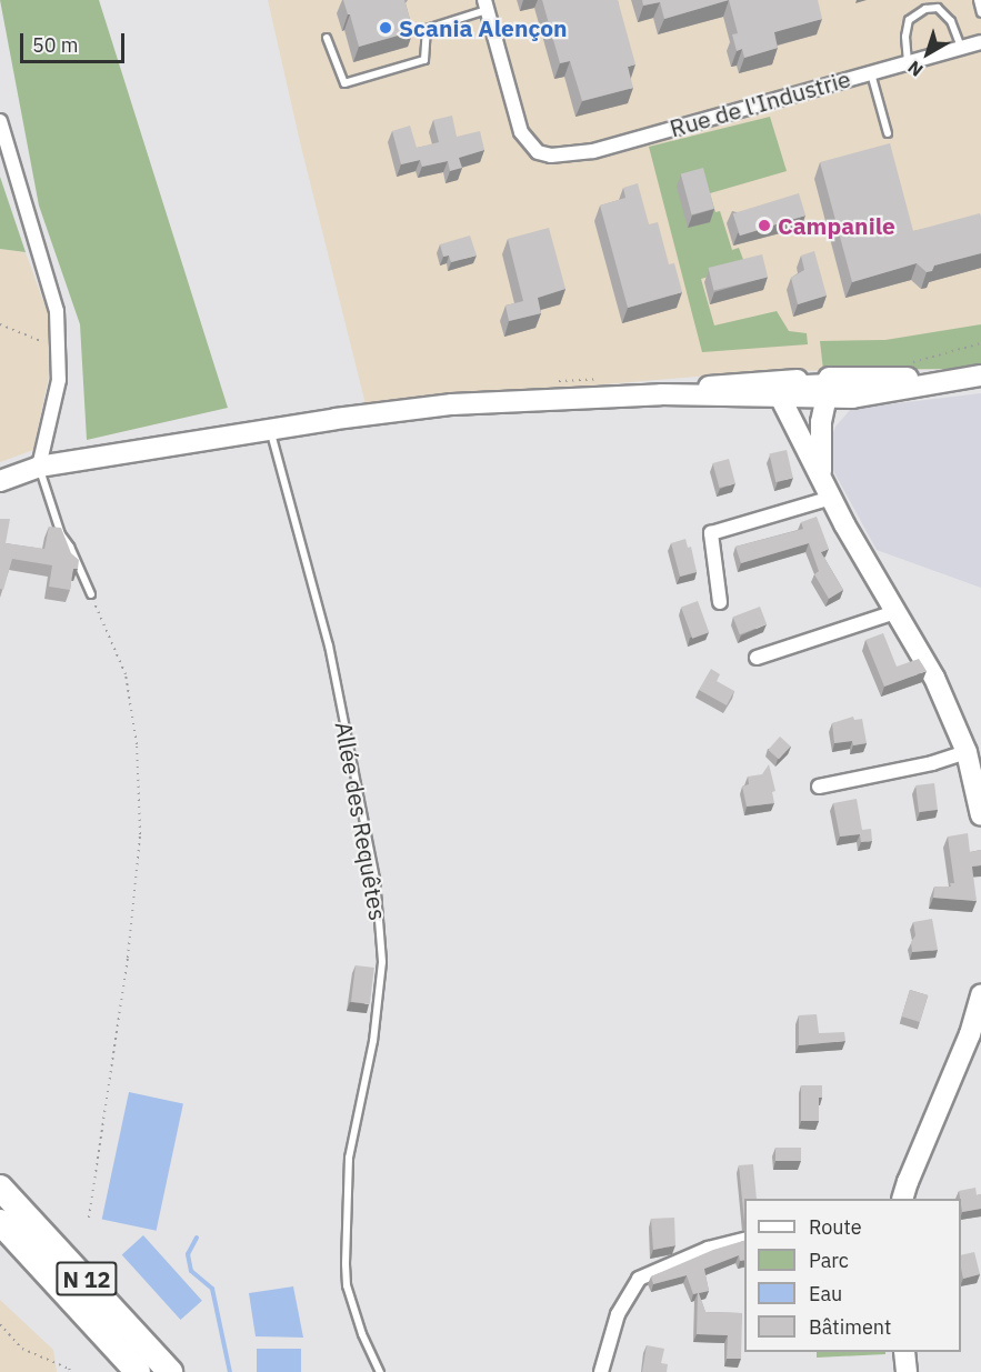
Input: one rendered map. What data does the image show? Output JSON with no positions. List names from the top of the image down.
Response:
{
  "streets": {
    "highway": ["N 12"],
    "street": ["Rue de l'Industrie"],
    "lane": ["Allée des Requêtes"]
  },
  "places": ["Scania Alençon", "Campanile"],
  "legend": [
    "Route",
    "Parc",
    "Eau",
    "Bâtiment"
  ],
  "scale_bar": "50 m",
  "north": "bottom left"
}
